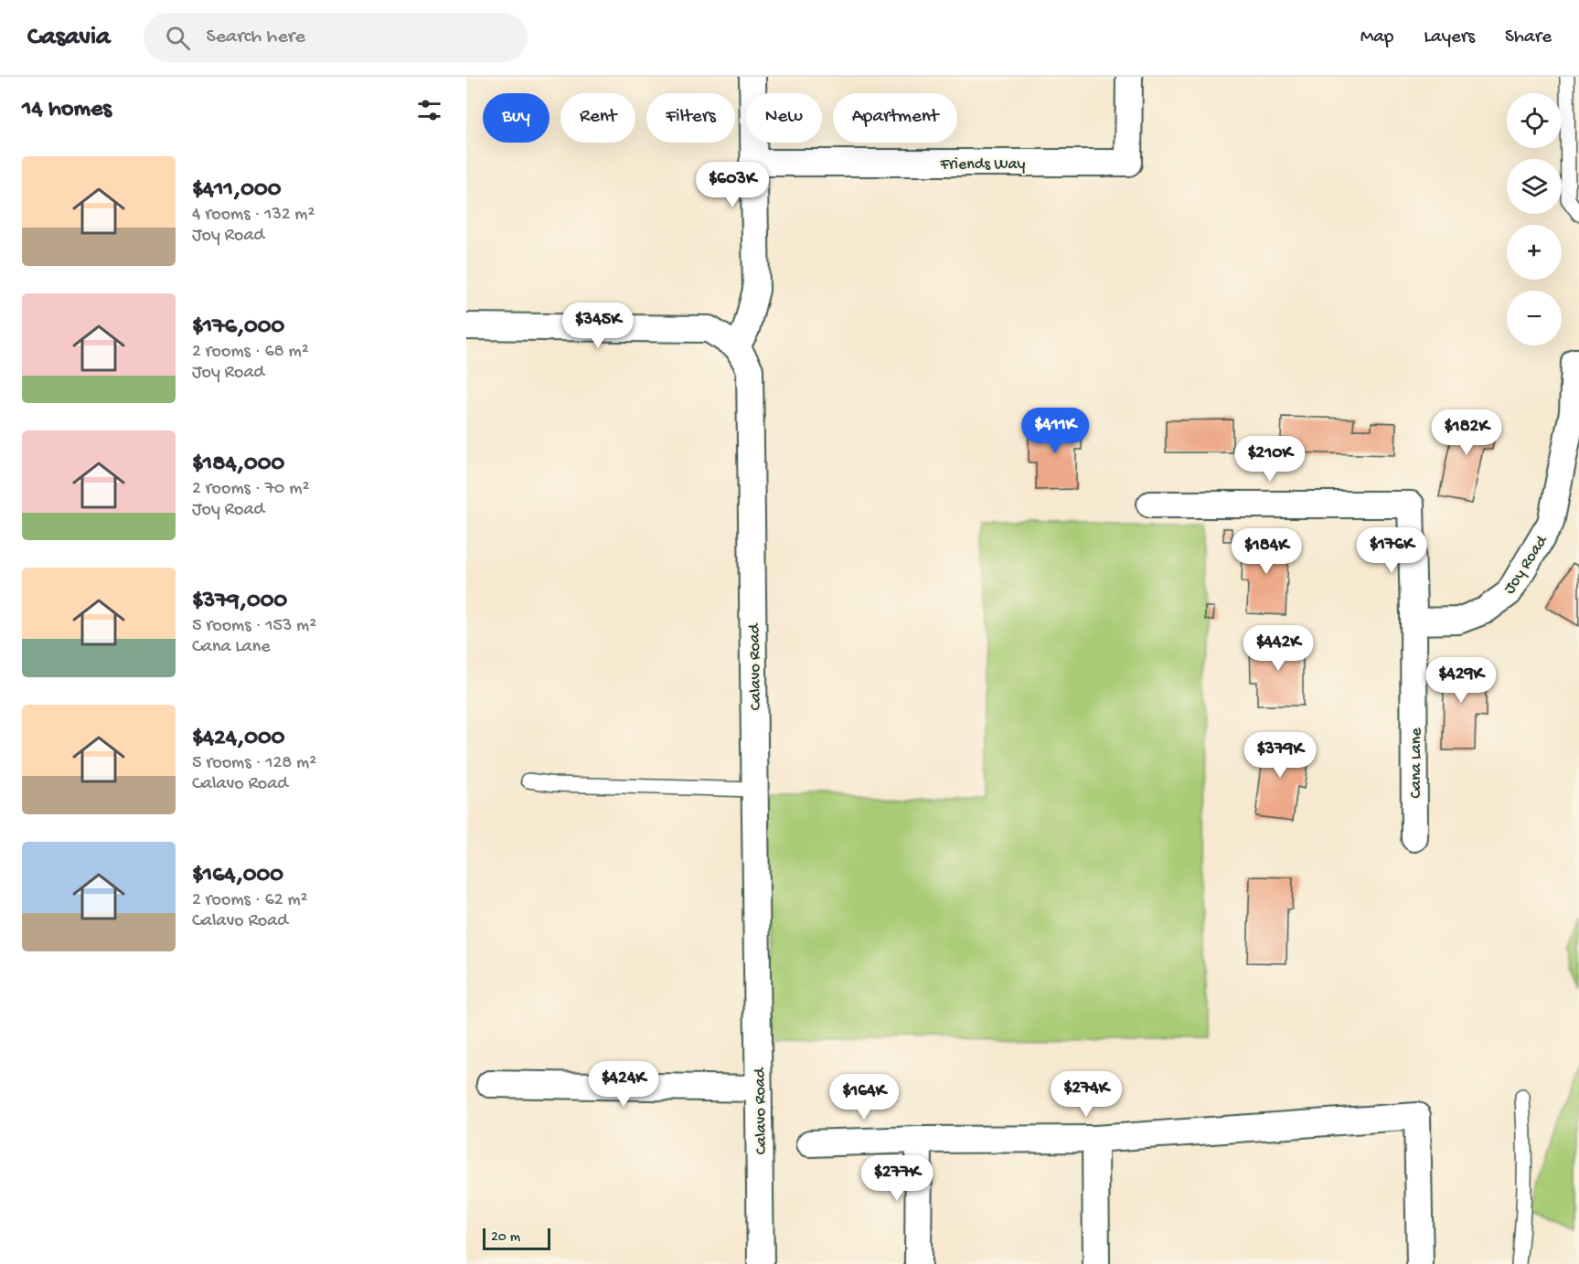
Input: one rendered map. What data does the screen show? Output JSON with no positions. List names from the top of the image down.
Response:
{
  "streets": {
    "street": [
      "Friends Way",
      "Joy Road",
      "Calavo Road",
      "Cana Lane"
    ]
  },
  "crossings": [
    ["Joy Road", "Cana Lane"]
  ],
  "scale_bar": "20 m",
  "page": {
    "header": "Casavia",
    "search": "Search here",
    "nav": ["Map", "Layers", "Share"],
    "heading": "14 homes",
    "map_buttons": ["+", "−"],
    "chip": [
      "Buy",
      "Rent",
      "Filters",
      "New",
      "Apartment"
    ],
    "list": [
      {
        "name": "$411,000",
        "note": "4 rooms · 132 m² · Joy Road"
      },
      {
        "name": "$176,000",
        "note": "2 rooms · 68 m² · Joy Road"
      },
      {
        "name": "$184,000",
        "note": "2 rooms · 70 m² · Joy Road"
      },
      {
        "name": "$379,000",
        "note": "5 rooms · 153 m² · Cana Lane"
      },
      {
        "name": "$424,000",
        "note": "5 rooms · 128 m² · Calavo Road"
      },
      {
        "name": "$164,000",
        "note": "2 rooms · 62 m² · Calavo Road"
      }
    ],
    "price": [
      "$603K",
      "$345K",
      "$411K",
      "$182K",
      "$210K",
      "$176K",
      "$184K",
      "$442K",
      "$429K",
      "$379K",
      "$424K",
      "$274K",
      "$164K",
      "$277K"
    ],
    "scale": "20 m"
  }
}
